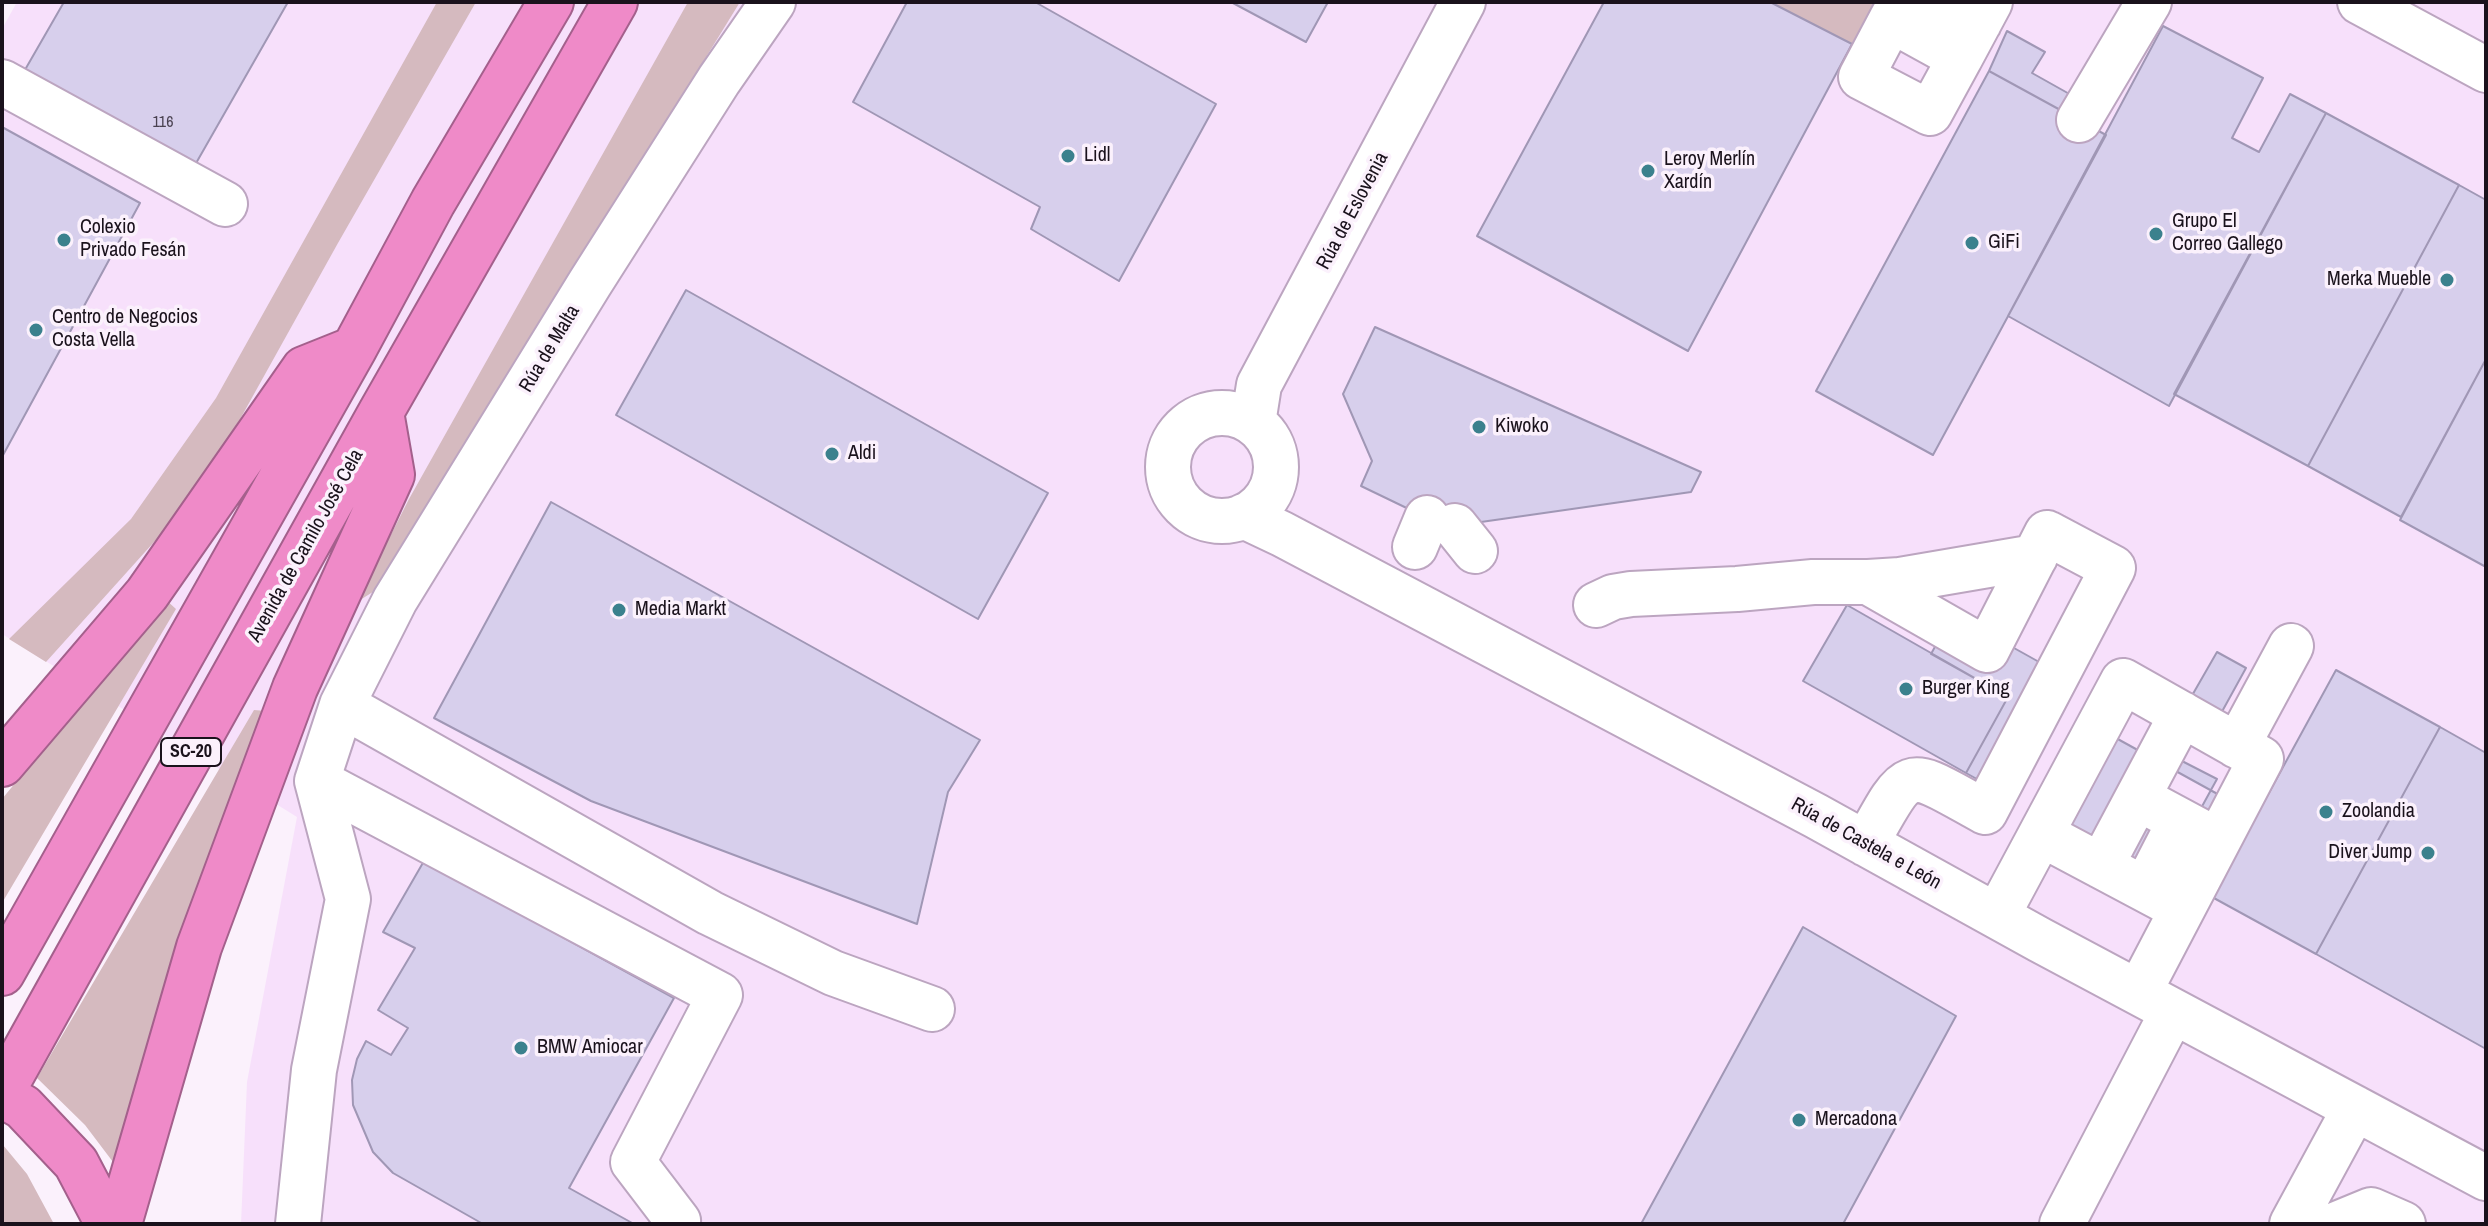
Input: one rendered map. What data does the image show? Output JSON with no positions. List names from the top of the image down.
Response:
{
  "streets": {
    "highway": ["Avenida de Camilo José Cela", "SC-20"],
    "street": ["Rúa de Eslovenia", "Rúa de Malta", "Rúa de Castela e León"]
  },
  "crossings": [
    ["Rúa de Eslovenia", "Rúa de Castela e León"]
  ],
  "places": [
    "Lidl",
    "Leroy Merlín Xardín",
    "Grupo El Correo Gallego",
    "Colexio Privado Fesán",
    "GiFi",
    "Merka Mueble",
    "Centro de Negocios Costa Vella",
    "Kiwoko",
    "Aldi",
    "Media Markt",
    "Burger King",
    "Zoolandia",
    "Diver Jump",
    "BMW Amiocar",
    "Mercadona"
  ],
  "house_numbers": ["116"]
}
